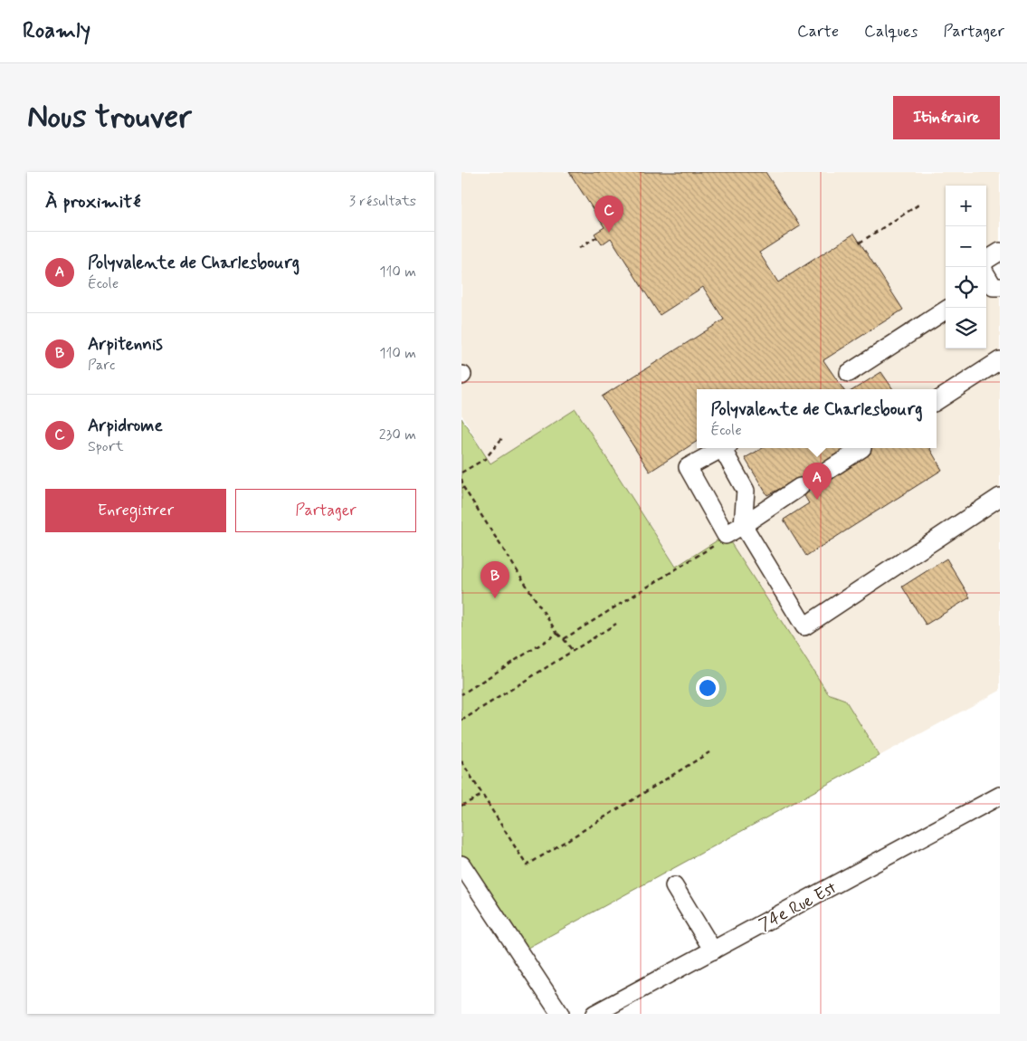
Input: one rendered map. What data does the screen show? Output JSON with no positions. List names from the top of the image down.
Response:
{
  "streets": {
    "street": ["74e Rue Est"]
  },
  "page": {
    "header": "Roamly",
    "nav": ["Carte", "Calques", "Partager"],
    "buttons": [
      "Itinéraire",
      ["Enregistrer", "Partager"]
    ],
    "title": "Nous trouver",
    "heading": ["À proximité", "3 résultats"],
    "map_buttons": ["+", "−"],
    "pins": ["C", "A", "B"],
    "list": [
      {
        "mark": "A",
        "name": "Polyvalente de Charlesbourg",
        "note": "École",
        "value": "110 m"
      },
      {
        "mark": "B",
        "name": "Arpitennis",
        "note": "Parc",
        "value": "110 m"
      },
      {
        "mark": "C",
        "name": "Arpidrome",
        "note": "Sport",
        "value": "230 m"
      }
    ],
    "popup": ["Polyvalente de Charlesbourg", "École"]
  }
}
